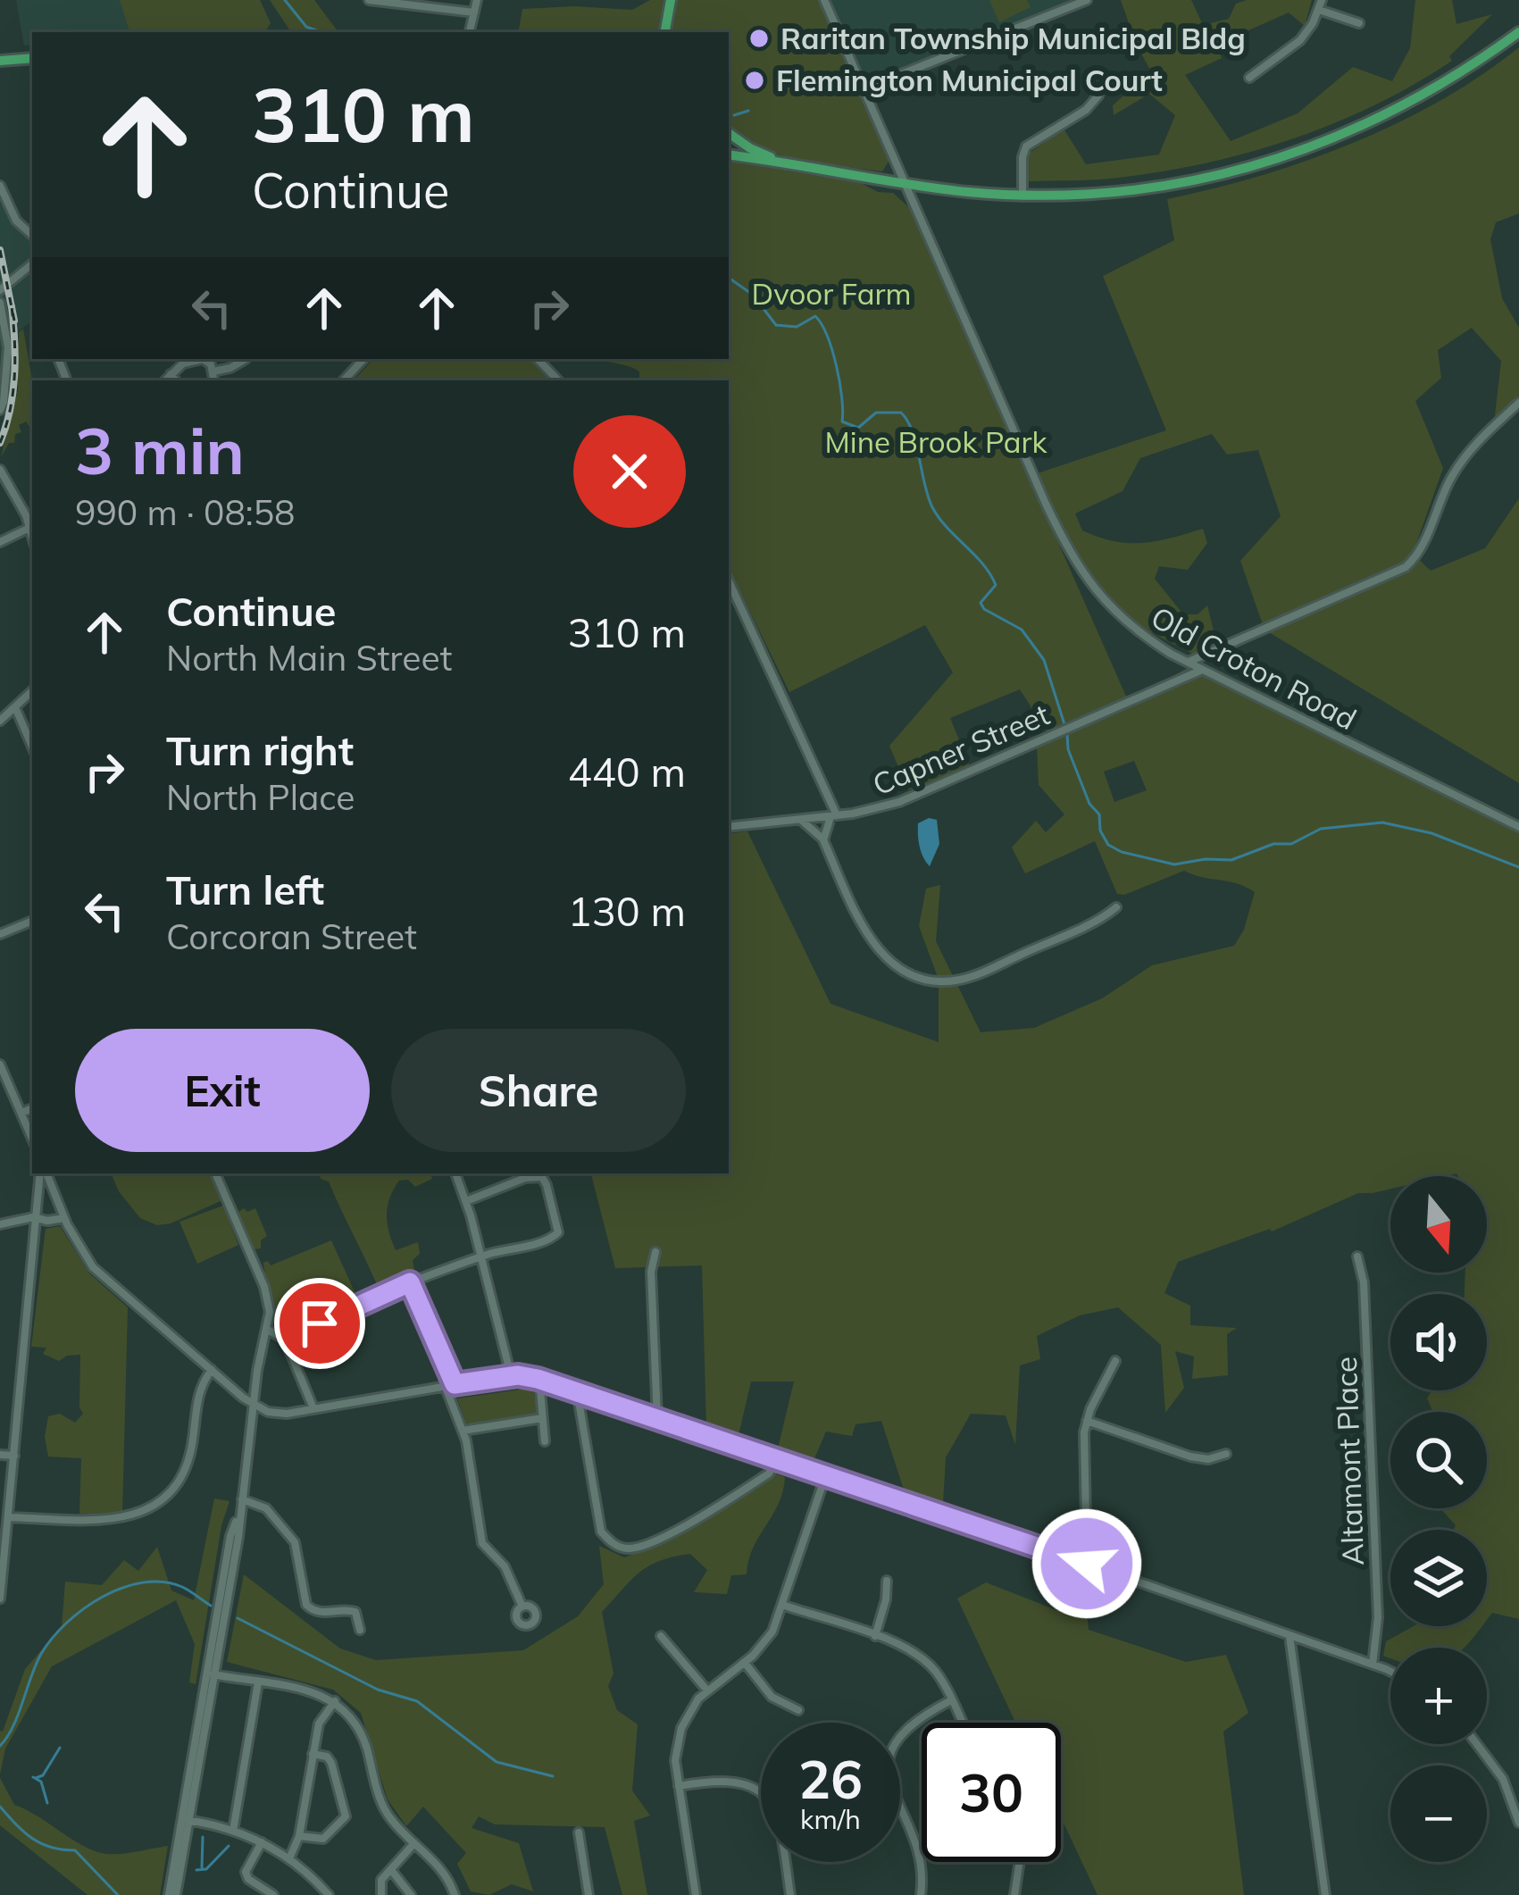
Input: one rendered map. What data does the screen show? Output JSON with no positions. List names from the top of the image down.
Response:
{
  "streets": {
    "street": ["Old Croton Road", "Capner Street", "Altamont Place"]
  },
  "crossings": [
    ["Old Croton Road", "Capner Street"]
  ],
  "parks": ["Dvoor Farm", "Mine Brook Park"],
  "places": ["Raritan Township Municipal Bldg", "Flemington Municipal Court"],
  "north": "bottom",
  "page": {
    "turn": ["310 m", "Continue"],
    "heading": ["3 min", "990 m · 08:58"],
    "list": [
      {
        "name": "Continue",
        "note": "North Main Street",
        "value": "310 m"
      },
      {
        "name": "Turn right",
        "note": "North Place",
        "value": "440 m"
      },
      {
        "name": "Turn left",
        "note": "Corcoran Street",
        "value": "130 m"
      }
    ],
    "buttons": ["Exit", "Share"],
    "map_buttons": ["+", "−"],
    "speed": "26 km/h",
    "limit": "30"
  }
}
